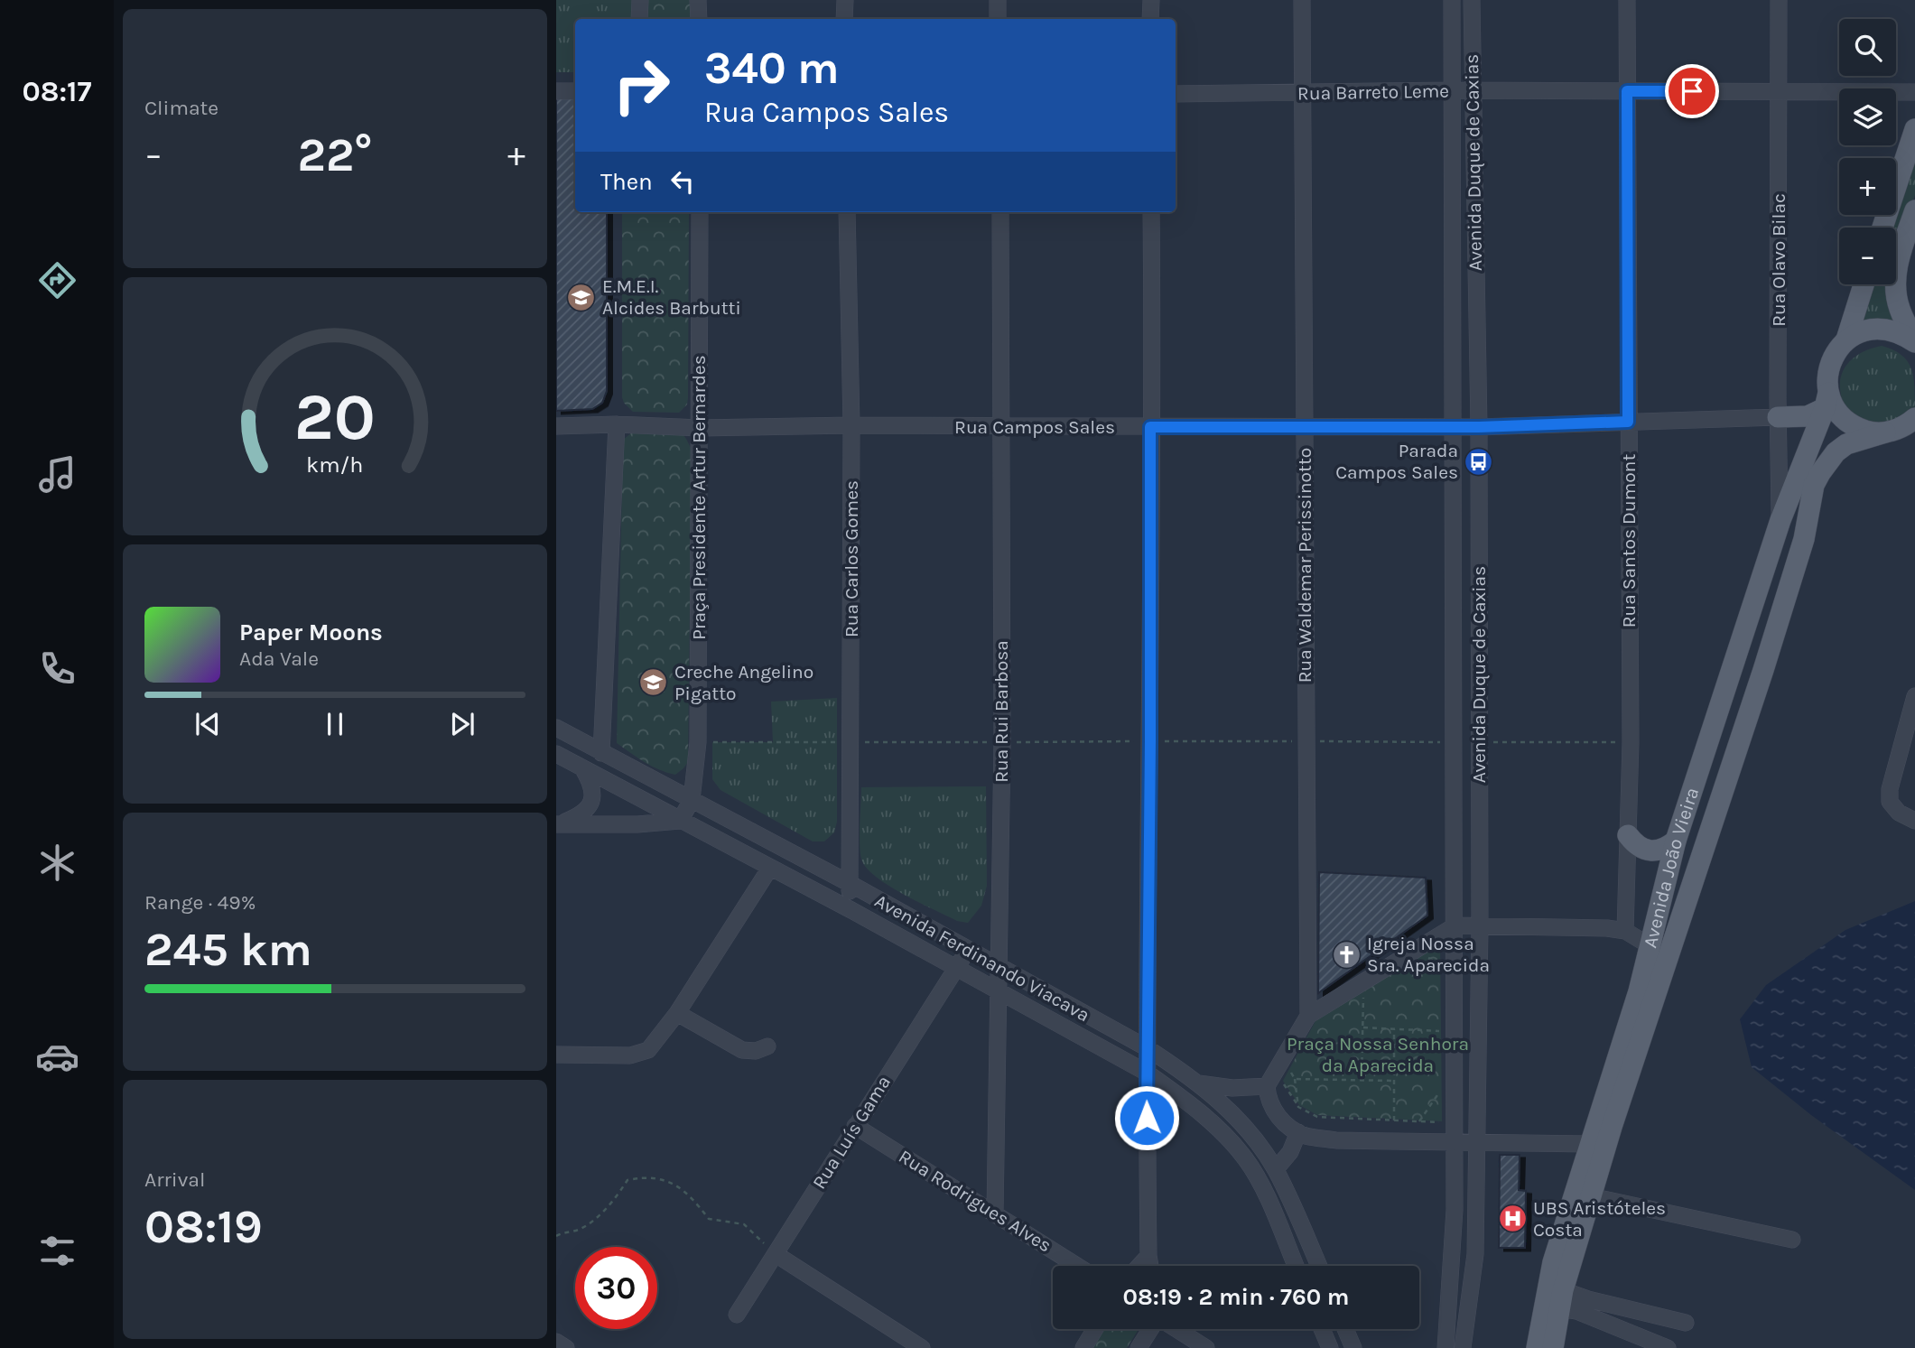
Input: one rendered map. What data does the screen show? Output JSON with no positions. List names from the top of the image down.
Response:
{
  "streets": {
    "main road": ["Avenida João Vieira"],
    "street": [
      "Rua Barreto Leme",
      "Avenida Duque de Caxias",
      "Rua Olavo Bilac",
      "Rua Campos Sales",
      "Praça Presidente Artur Bernardes",
      "Rua Santos Dumont",
      "Rua Carlos Gomes",
      "Rua Waldemar Perissinotto",
      "Rua Rui Barbosa",
      "Avenida Ferdinando Viacava",
      "Rua Luís Gama",
      "Rua Rodrigues Alves"
    ]
  },
  "crossings": [
    ["Rua Barreto Leme", "Avenida Duque de Caxias"],
    ["Rua Barreto Leme", "Rua Olavo Bilac"],
    ["Rua Barreto Leme", "Rua Santos Dumont"],
    ["Rua Barreto Leme", "Rua Waldemar Perissinotto"],
    ["Avenida Duque de Caxias", "Rua Campos Sales"],
    ["Rua Olavo Bilac", "Rua Campos Sales"],
    ["Rua Olavo Bilac", "Avenida João Vieira"],
    ["Rua Campos Sales", "Praça Presidente Artur Bernardes"],
    ["Rua Campos Sales", "Rua Santos Dumont"],
    ["Rua Campos Sales", "Rua Carlos Gomes"],
    ["Rua Campos Sales", "Rua Waldemar Perissinotto"],
    ["Rua Campos Sales", "Rua Rui Barbosa"],
    ["Praça Presidente Artur Bernardes", "Avenida Ferdinando Viacava"],
    ["Rua Carlos Gomes", "Avenida Ferdinando Viacava"],
    ["Rua Rui Barbosa", "Avenida Ferdinando Viacava"],
    ["Rua Rui Barbosa", "Rua Rodrigues Alves"],
    ["Avenida Ferdinando Viacava", "Rua Luís Gama"],
    ["Rua Luís Gama", "Rua Rodrigues Alves"]
  ],
  "parks": ["Praça Nossa Senhora da Aparecida"],
  "places": {
    "school or university": ["E.M.E.I. Alcides Barbutti", "Creche Angelino Pigatto"],
    "bus stop": ["Parada Campos Sales"],
    "church": ["Igreja Nossa Sra. Aparecida"],
    "hospital": ["UBS Aristóteles Costa"]
  },
  "page": {
    "tabs": "08:17",
    "tile": [
      "Climate",
      ["Range · 49%", "245 km"],
      ["Arrival", "08:19"]
    ],
    "map_buttons": ["+", "−"],
    "turn": ["340 m", "Rua Campos Sales"],
    "heat": ["−", "22°", "+"],
    "then": "Then",
    "song": ["Paper Moons", "Ada Vale"],
    "limit": "30",
    "trip": "08:19 · 2 min · 760 m",
    "gauge": ["20", "km/h"]
  }
}
